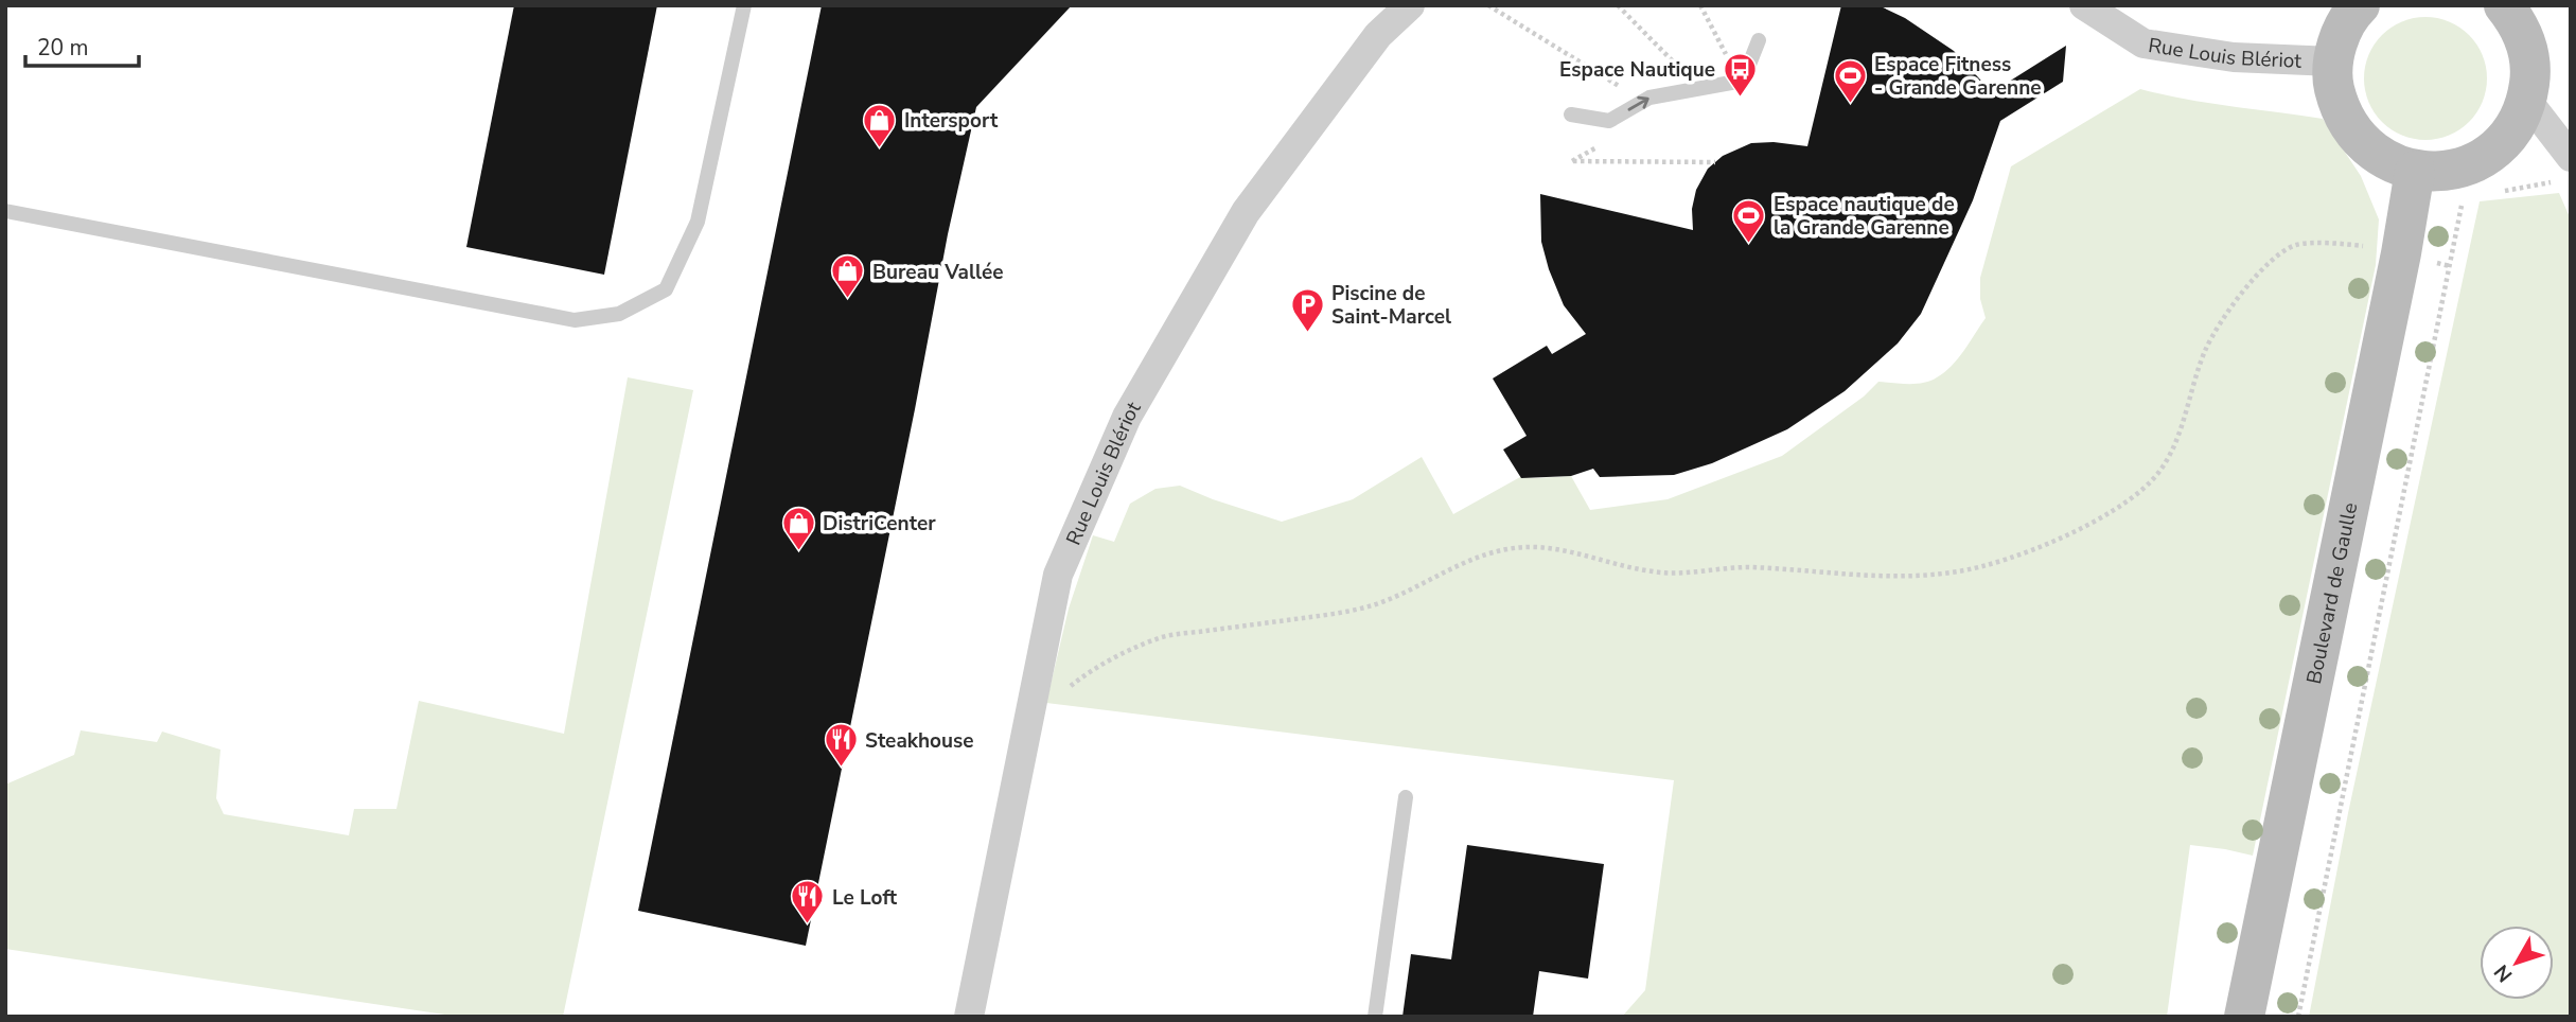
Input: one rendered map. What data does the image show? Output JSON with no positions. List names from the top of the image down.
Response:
{
  "streets": {
    "main road": ["Boulevard de Gaulle"],
    "street": ["Rue Louis Blériot"]
  },
  "places": {
    "bus stop": ["Espace Nautique"],
    "sports": ["Espace Fitness - Grande Garenne", "Espace nautique de la Grande Garenne"],
    "shop": ["Intersport", "Bureau Vallée", "DistriCenter"],
    "parking": ["Piscine de Saint-Marcel"],
    "restaurant": ["Steakhouse", "Le Loft"]
  },
  "scale_bar": "20 m",
  "north": "bottom left"
}
